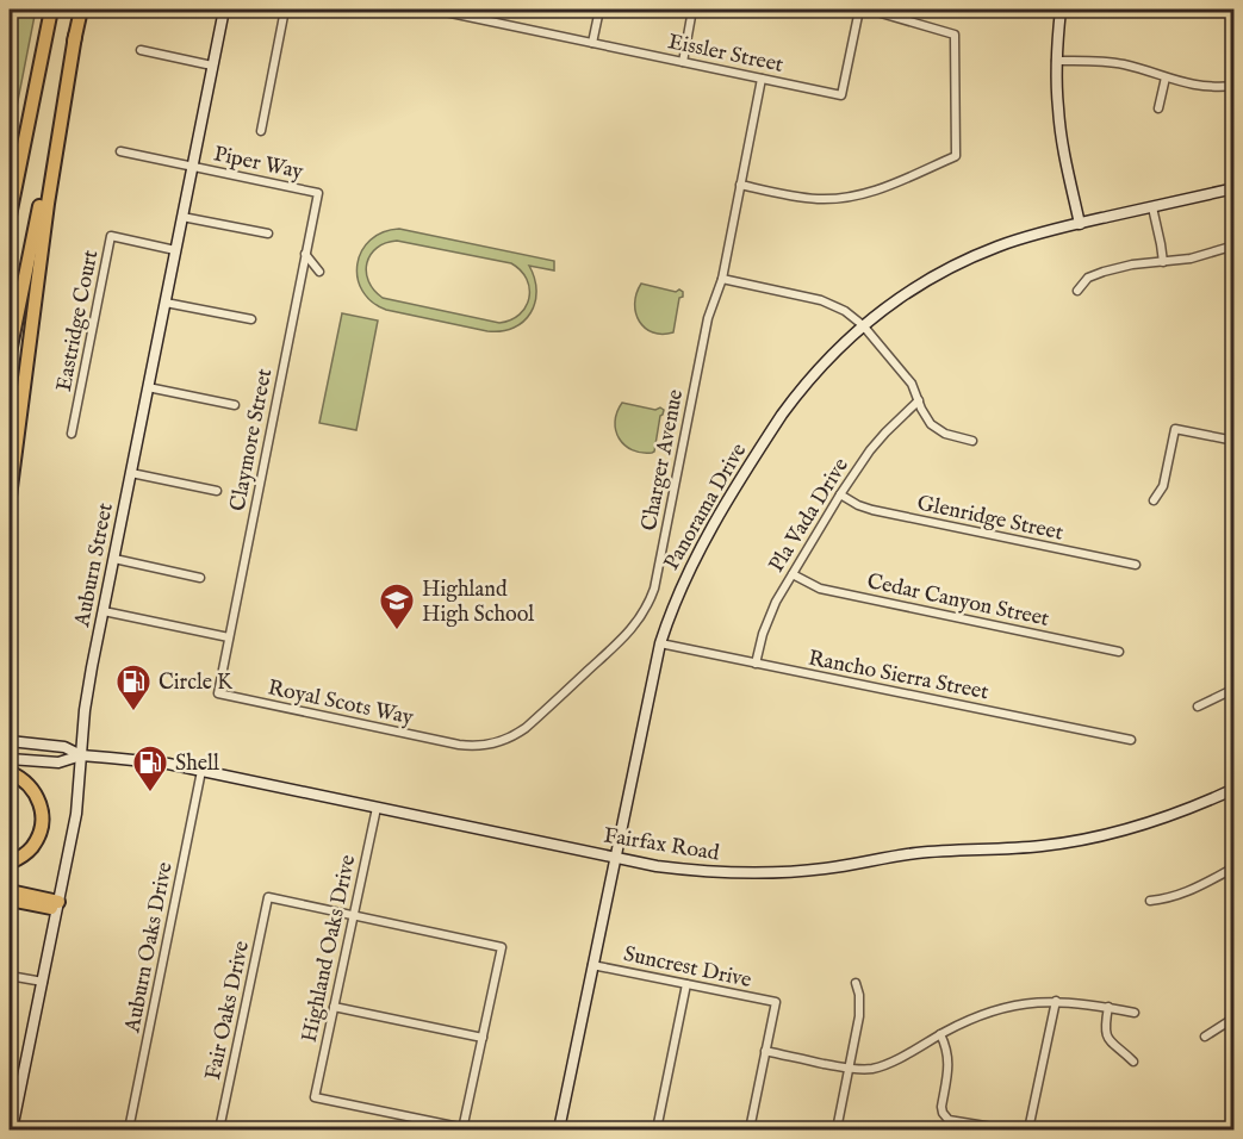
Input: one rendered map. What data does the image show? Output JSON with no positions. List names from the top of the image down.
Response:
{
  "streets": {
    "main road": ["Panorama Drive", "Auburn Street", "Fairfax Road"],
    "street": [
      "Eissler Street",
      "Piper Way",
      "Eastridge Court",
      "Claymore Street",
      "Charger Avenue",
      "Pla Vada Drive",
      "Glenridge Street",
      "Cedar Canyon Street",
      "Rancho Sierra Street",
      "Royal Scots Way",
      "Auburn Oaks Drive",
      "Highland Oaks Drive",
      "Suncrest Drive",
      "Fair Oaks Drive"
    ]
  },
  "crossings": [
    ["Eissler Street", "Charger Avenue"],
    ["Piper Way", "Claymore Street"],
    ["Piper Way", "Auburn Street"],
    ["Eastridge Court", "Auburn Street"],
    ["Claymore Street", "Royal Scots Way"],
    ["Charger Avenue", "Royal Scots Way"],
    ["Panorama Drive", "Rancho Sierra Street"],
    ["Panorama Drive", "Fairfax Road"],
    ["Panorama Drive", "Suncrest Drive"],
    ["Pla Vada Drive", "Glenridge Street"],
    ["Pla Vada Drive", "Cedar Canyon Street"],
    ["Pla Vada Drive", "Rancho Sierra Street"],
    ["Auburn Street", "Fairfax Road"],
    ["Fairfax Road", "Auburn Oaks Drive"],
    ["Fairfax Road", "Highland Oaks Drive"],
    ["Highland Oaks Drive", "Fair Oaks Drive"]
  ],
  "places": {
    "school or university": ["Highland High School"],
    "fuel station": ["Circle K", "Shell"]
  }
}
